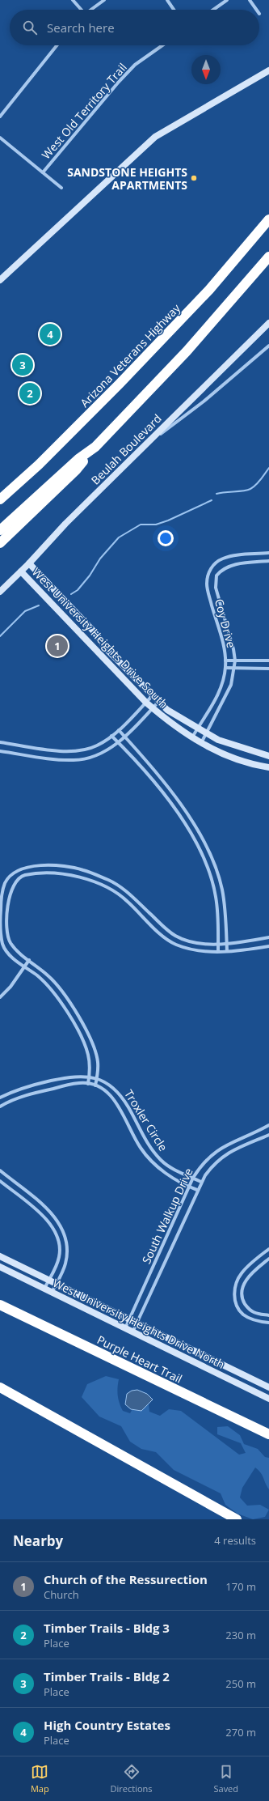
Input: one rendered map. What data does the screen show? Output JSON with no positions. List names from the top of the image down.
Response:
{
  "streets": {
    "highway": ["Arizona Veterans Highway", "Purple Heart Trail"],
    "street": [
      "West Old Territory Trail",
      "Beulah Boulevard",
      "Coy Drive",
      "West University Heights Drive South",
      "Troxler Circle",
      "South Walkup Drive",
      "West University Heights Drive North"
    ]
  },
  "crossings": [
    ["Beulah Boulevard", "West University Heights Drive South"],
    ["Coy Drive", "West University Heights Drive South"],
    ["Troxler Circle", "South Walkup Drive"],
    ["South Walkup Drive", "West University Heights Drive North"]
  ],
  "places": ["SANDSTONE HEIGHTS APARTMENTS"],
  "north": "bottom",
  "page": {
    "search": "Search here",
    "pins": [
      "4",
      "3",
      "2",
      "1"
    ],
    "heading": ["Nearby", "4 results"],
    "list": [
      {
        "mark": "1",
        "name": "Church of the Ressurection",
        "note": "Church",
        "value": "170 m"
      },
      {
        "mark": "2",
        "name": "Timber Trails - Bldg 3",
        "note": "Place",
        "value": "230 m"
      },
      {
        "mark": "3",
        "name": "Timber Trails - Bldg 2",
        "note": "Place",
        "value": "250 m"
      },
      {
        "mark": "4",
        "name": "High Country Estates",
        "note": "Place",
        "value": "270 m"
      }
    ],
    "nav": ["Map", "Directions", "Saved"]
  }
}
